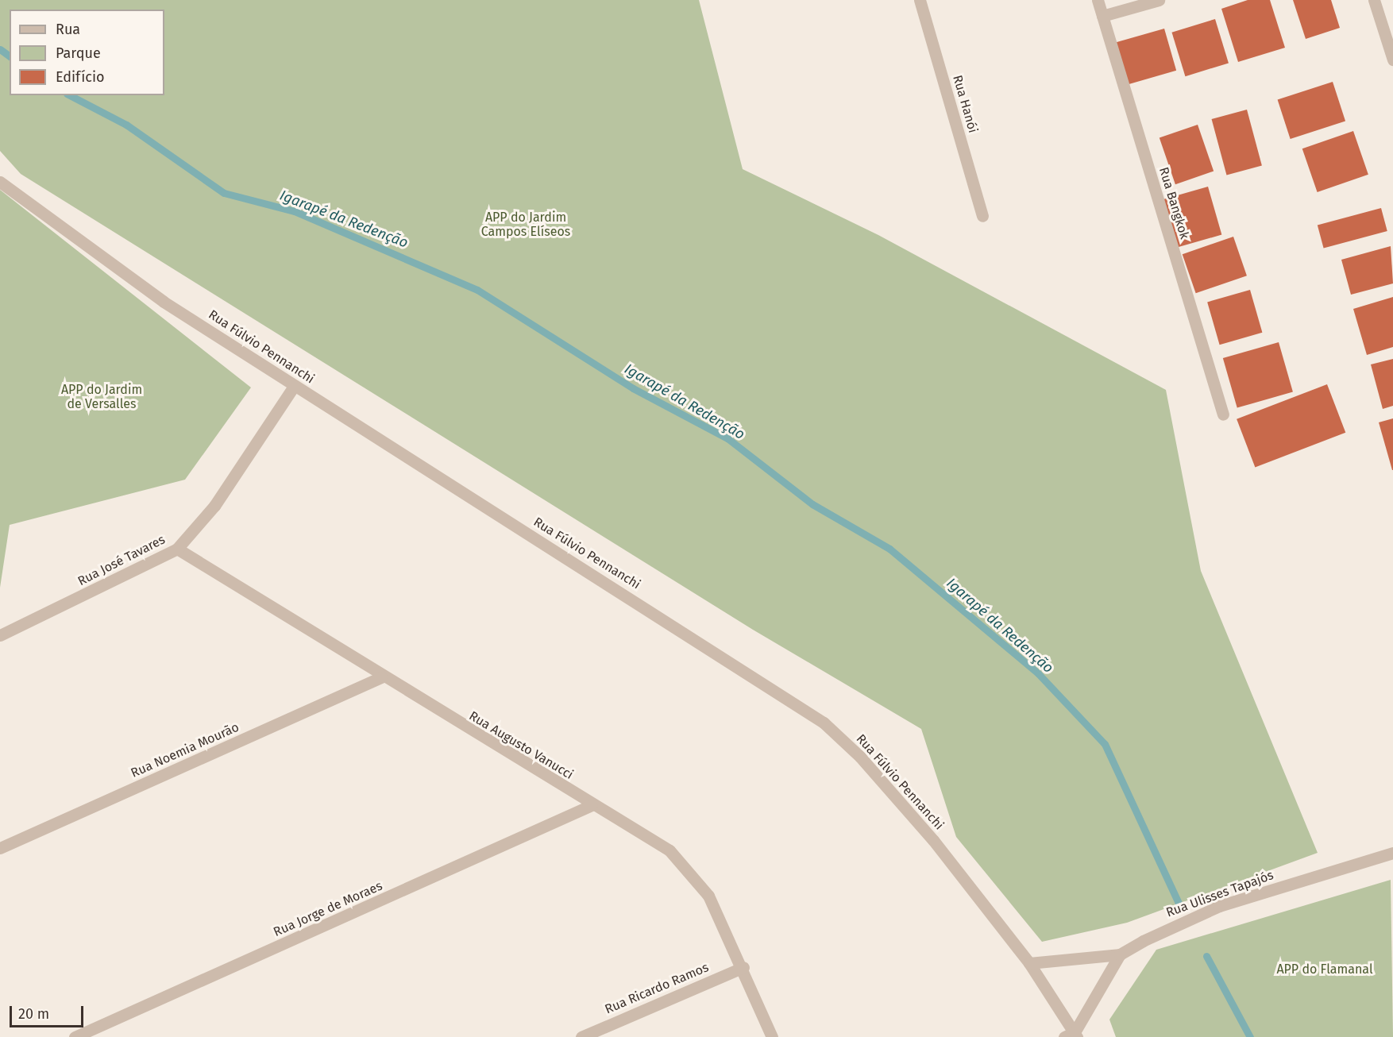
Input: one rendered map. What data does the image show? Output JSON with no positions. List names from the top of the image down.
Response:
{
  "streets": {
    "street": [
      "Rua Hanói",
      "Rua Bangkok",
      "Rua Fúlvio Pennanchi",
      "Rua José Tavares",
      "Rua Augusto Vanucci",
      "Rua Noemia Mourão",
      "Rua Ulisses Tapajós",
      "Rua Jorge de Moraes",
      "Rua Ricardo Ramos"
    ]
  },
  "crossings": [
    ["Rua Fúlvio Pennanchi", "Rua José Tavares"],
    ["Rua José Tavares", "Rua Augusto Vanucci"],
    ["Rua Augusto Vanucci", "Rua Noemia Mourão"],
    ["Rua Augusto Vanucci", "Rua Jorge de Moraes"],
    ["Rua Augusto Vanucci", "Rua Ricardo Ramos"]
  ],
  "water": ["Igarapé da Redenção"],
  "parks": ["APP do Jardim Campos Elíseos", "APP do Jardim de Versalles", "APP do Flamanal"],
  "legend": ["Rua", "Parque", "Edifício"],
  "scale_bar": "20 m"
}
